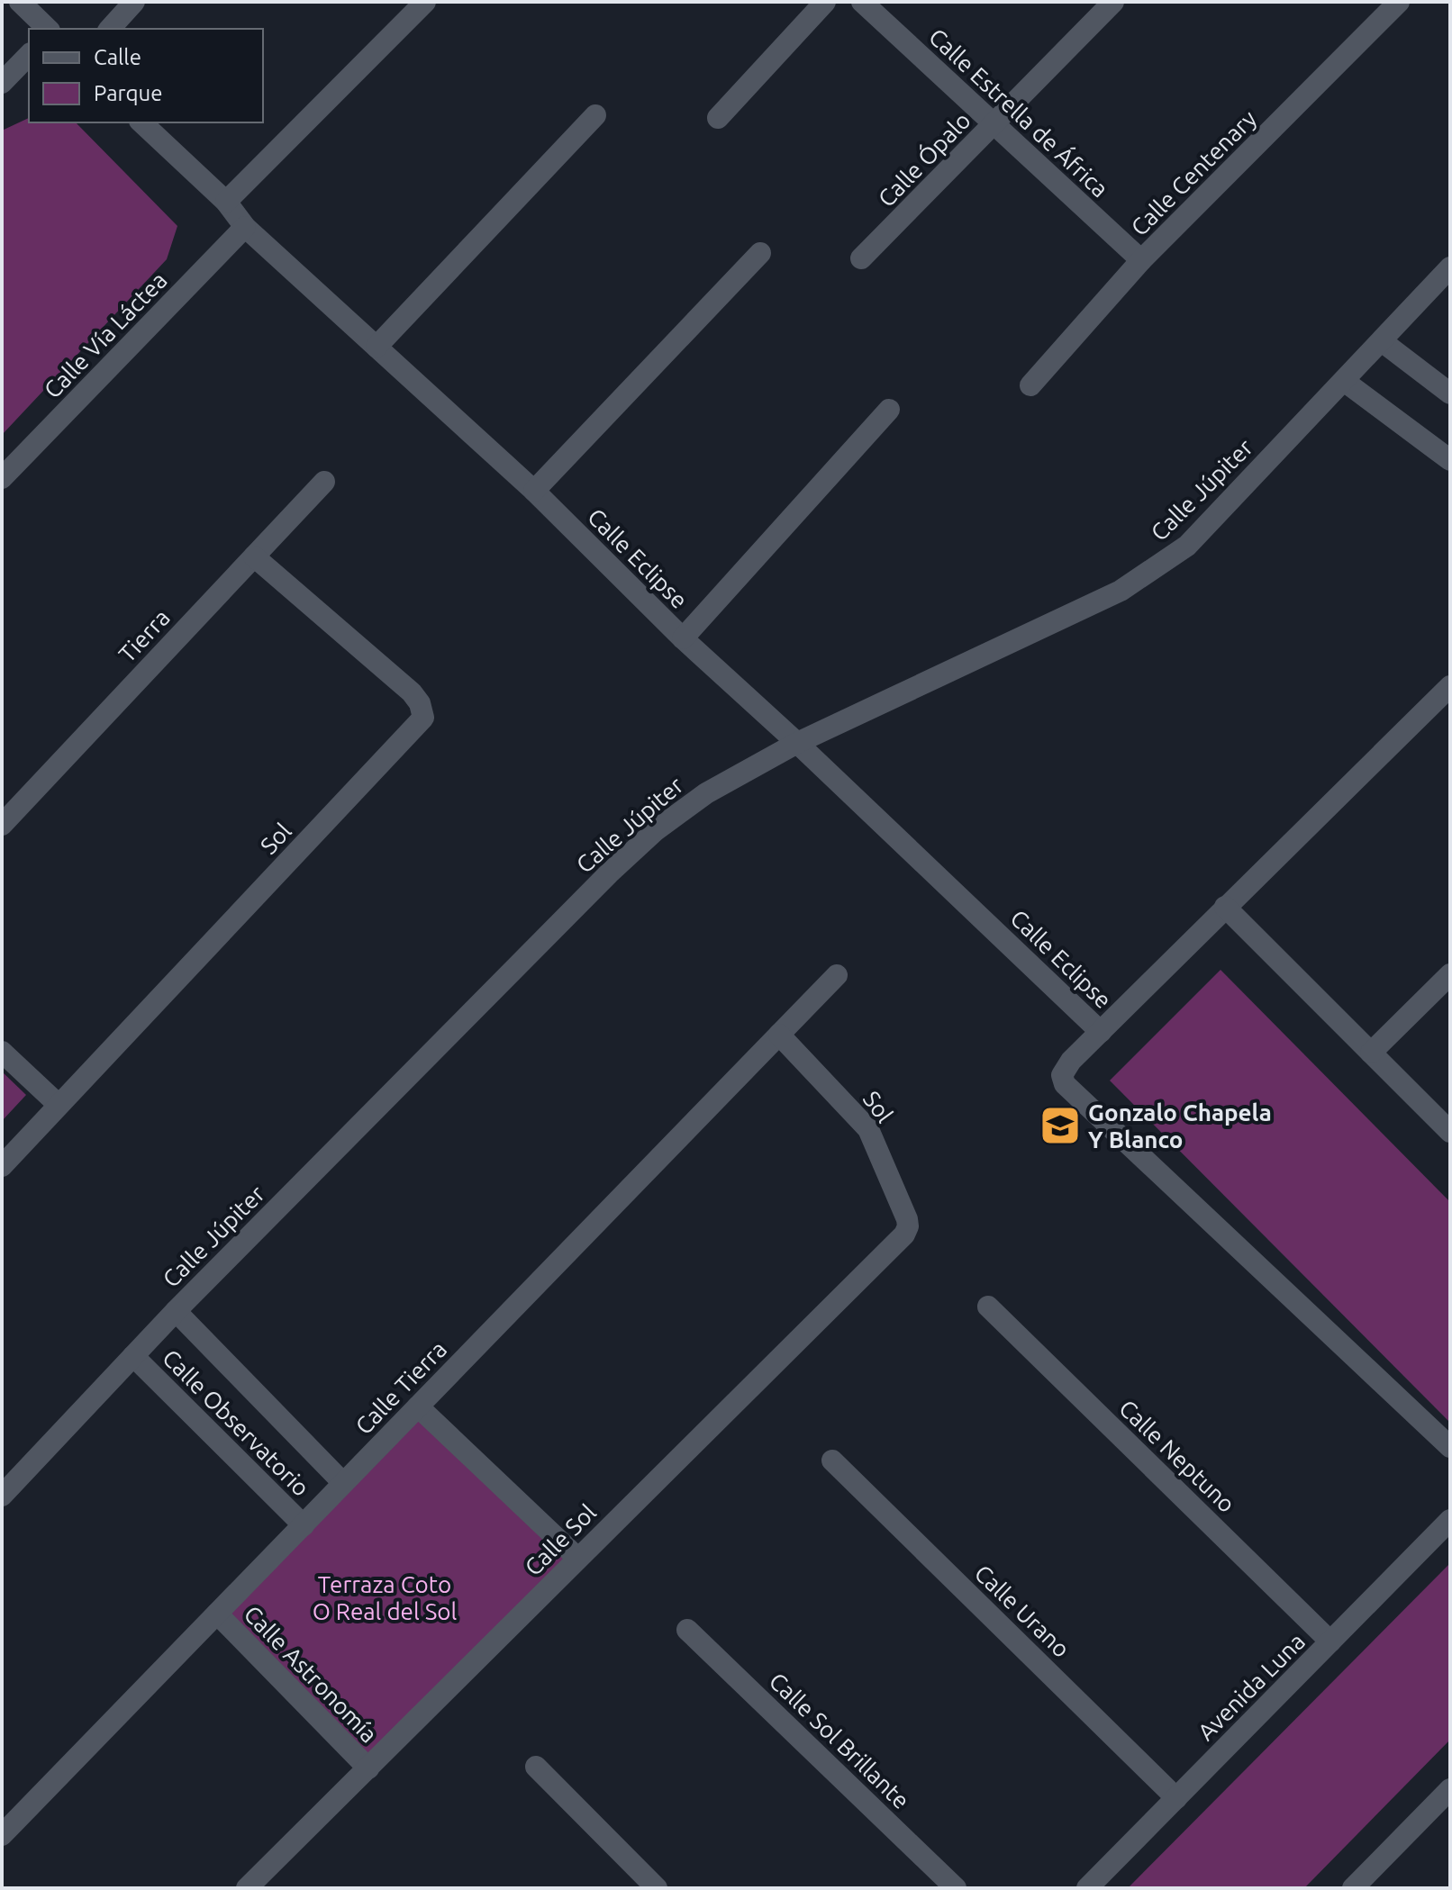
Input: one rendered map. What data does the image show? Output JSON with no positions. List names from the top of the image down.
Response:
{
  "streets": {
    "street": [
      "Calle Estrella de África",
      "Calle Ópalo",
      "Calle Centenary",
      "Calle Vía Láctea",
      "Calle Júpiter",
      "Calle Eclipse",
      "Tierra",
      "Sol",
      "Calle Tierra",
      "Calle Observatorio",
      "Calle Neptuno",
      "Calle Sol",
      "Calle Urano",
      "Calle Astronomía",
      "Avenida Luna",
      "Calle Sol Brillante"
    ]
  },
  "crossings": [
    ["Calle Estrella de África", "Calle Ópalo"],
    ["Calle Estrella de África", "Calle Centenary"],
    ["Calle Vía Láctea", "Calle Eclipse"],
    ["Calle Júpiter", "Calle Eclipse"],
    ["Calle Júpiter", "Calle Observatorio"],
    ["Tierra", "Sol"],
    ["Sol", "Calle Tierra"],
    ["Sol", "Calle Sol"],
    ["Calle Tierra", "Calle Observatorio"],
    ["Calle Tierra", "Calle Astronomía"],
    ["Calle Neptuno", "Avenida Luna"],
    ["Calle Sol", "Calle Astronomía"],
    ["Calle Urano", "Avenida Luna"]
  ],
  "parks": ["Terraza Coto O Real del Sol"],
  "places": {
    "school or university": ["Gonzalo Chapela Y Blanco"]
  },
  "legend": ["Calle", "Parque"]
}
